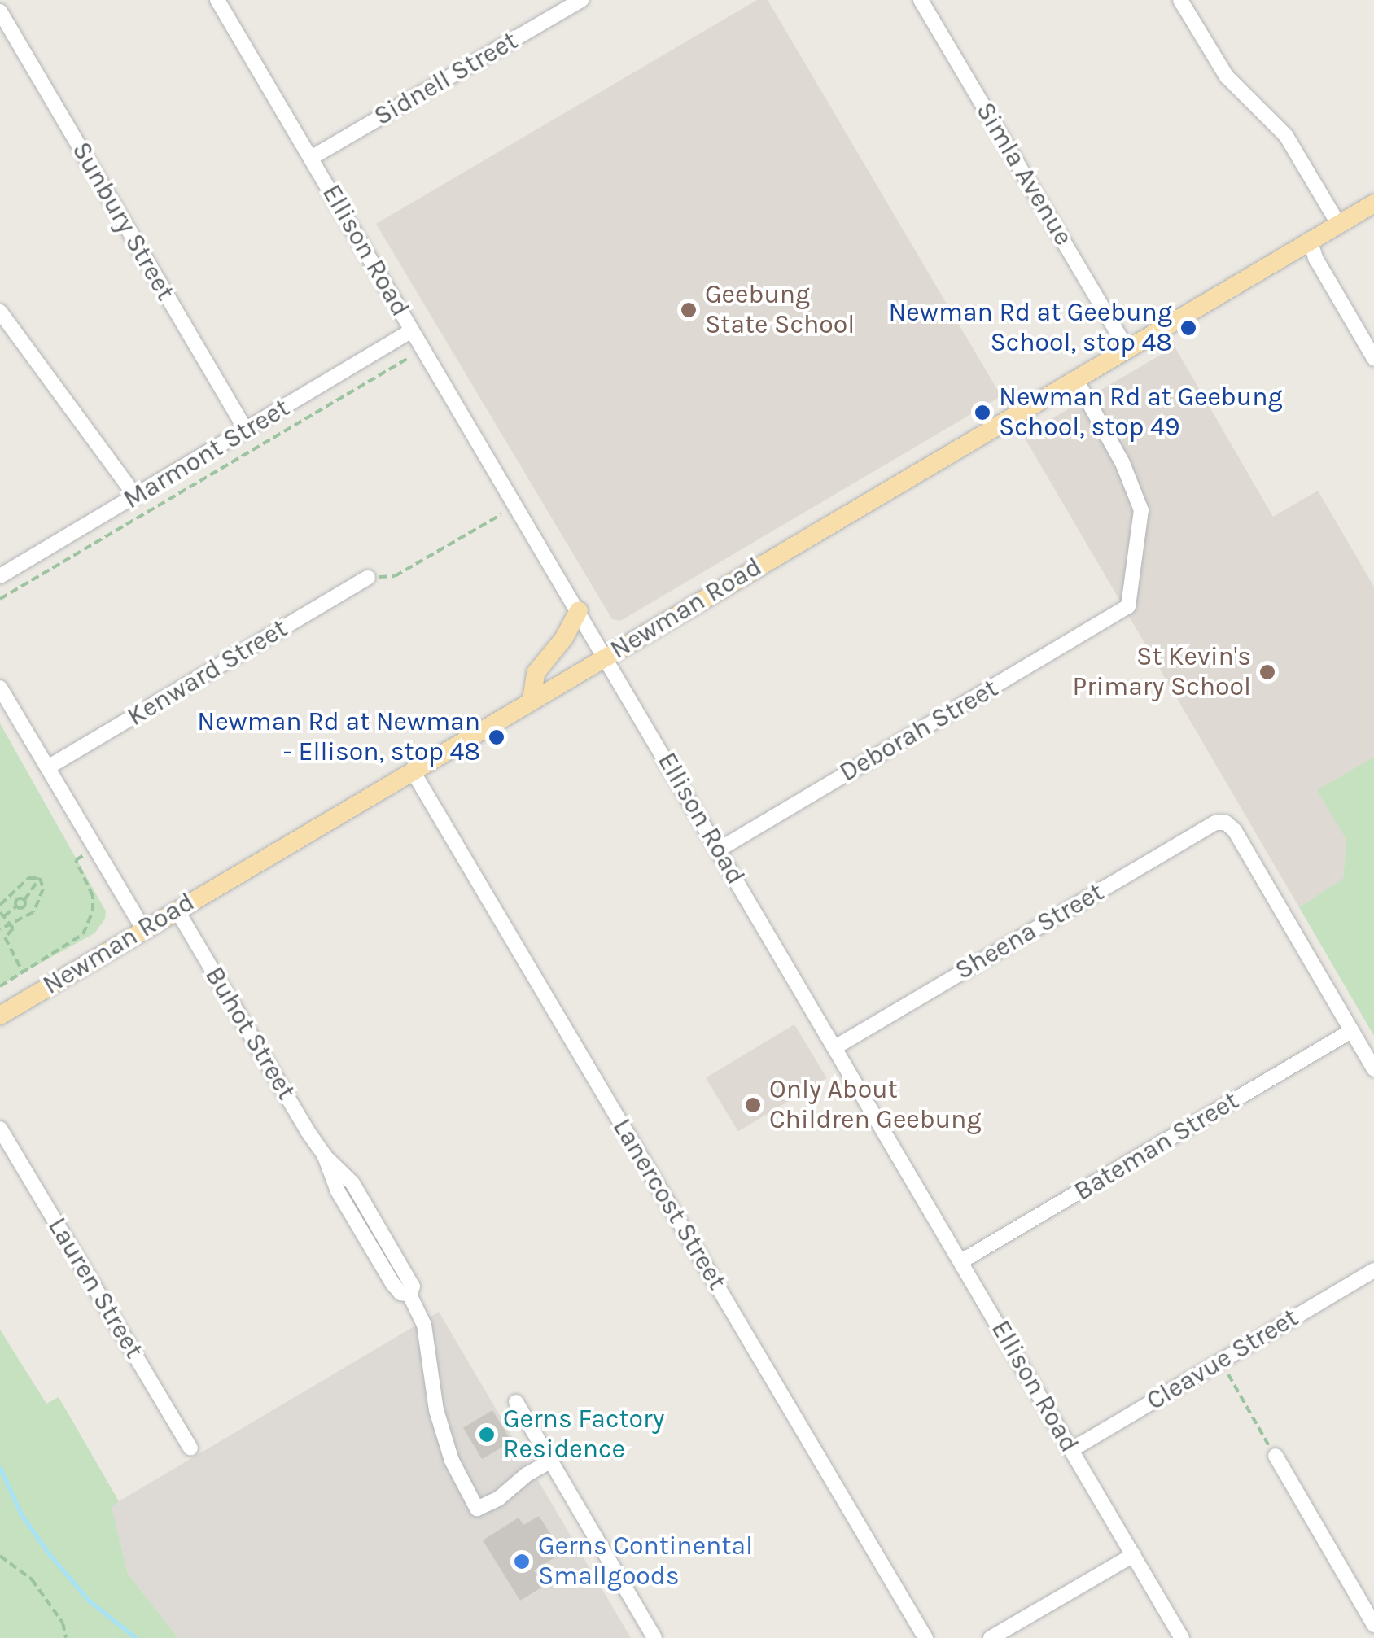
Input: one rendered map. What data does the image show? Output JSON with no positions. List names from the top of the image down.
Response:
{
  "streets": {
    "main road": ["Newman Road"],
    "street": [
      "Sidnell Street",
      "Simla Avenue",
      "Sunbury Street",
      "Ellison Road",
      "Marmont Street",
      "Kenward Street",
      "Deborah Street",
      "Sheena Street",
      "Buhot Street",
      "Bateman Street",
      "Lanercost Street",
      "Lauren Street",
      "Cleavue Street"
    ]
  },
  "crossings": [
    ["Sidnell Street", "Ellison Road"],
    ["Simla Avenue", "Newman Road"],
    ["Sunbury Street", "Marmont Street"],
    ["Ellison Road", "Marmont Street"],
    ["Ellison Road", "Newman Road"],
    ["Ellison Road", "Deborah Street"],
    ["Ellison Road", "Sheena Street"],
    ["Ellison Road", "Bateman Street"],
    ["Ellison Road", "Cleavue Street"],
    ["Newman Road", "Deborah Street"],
    ["Newman Road", "Buhot Street"],
    ["Newman Road", "Lanercost Street"],
    ["Sheena Street", "Bateman Street"]
  ],
  "places": [
    "Geebung State School",
    "Newman Rd at Geebung School, stop 48",
    "Newman Rd at Geebung School, stop 49",
    "St Kevin's Primary School",
    "Newman Rd at Newman - Ellison, stop 48",
    "Only About Children Geebung",
    "Gerns Factory Residence",
    "Gerns Continental Smallgoods"
  ]
}
